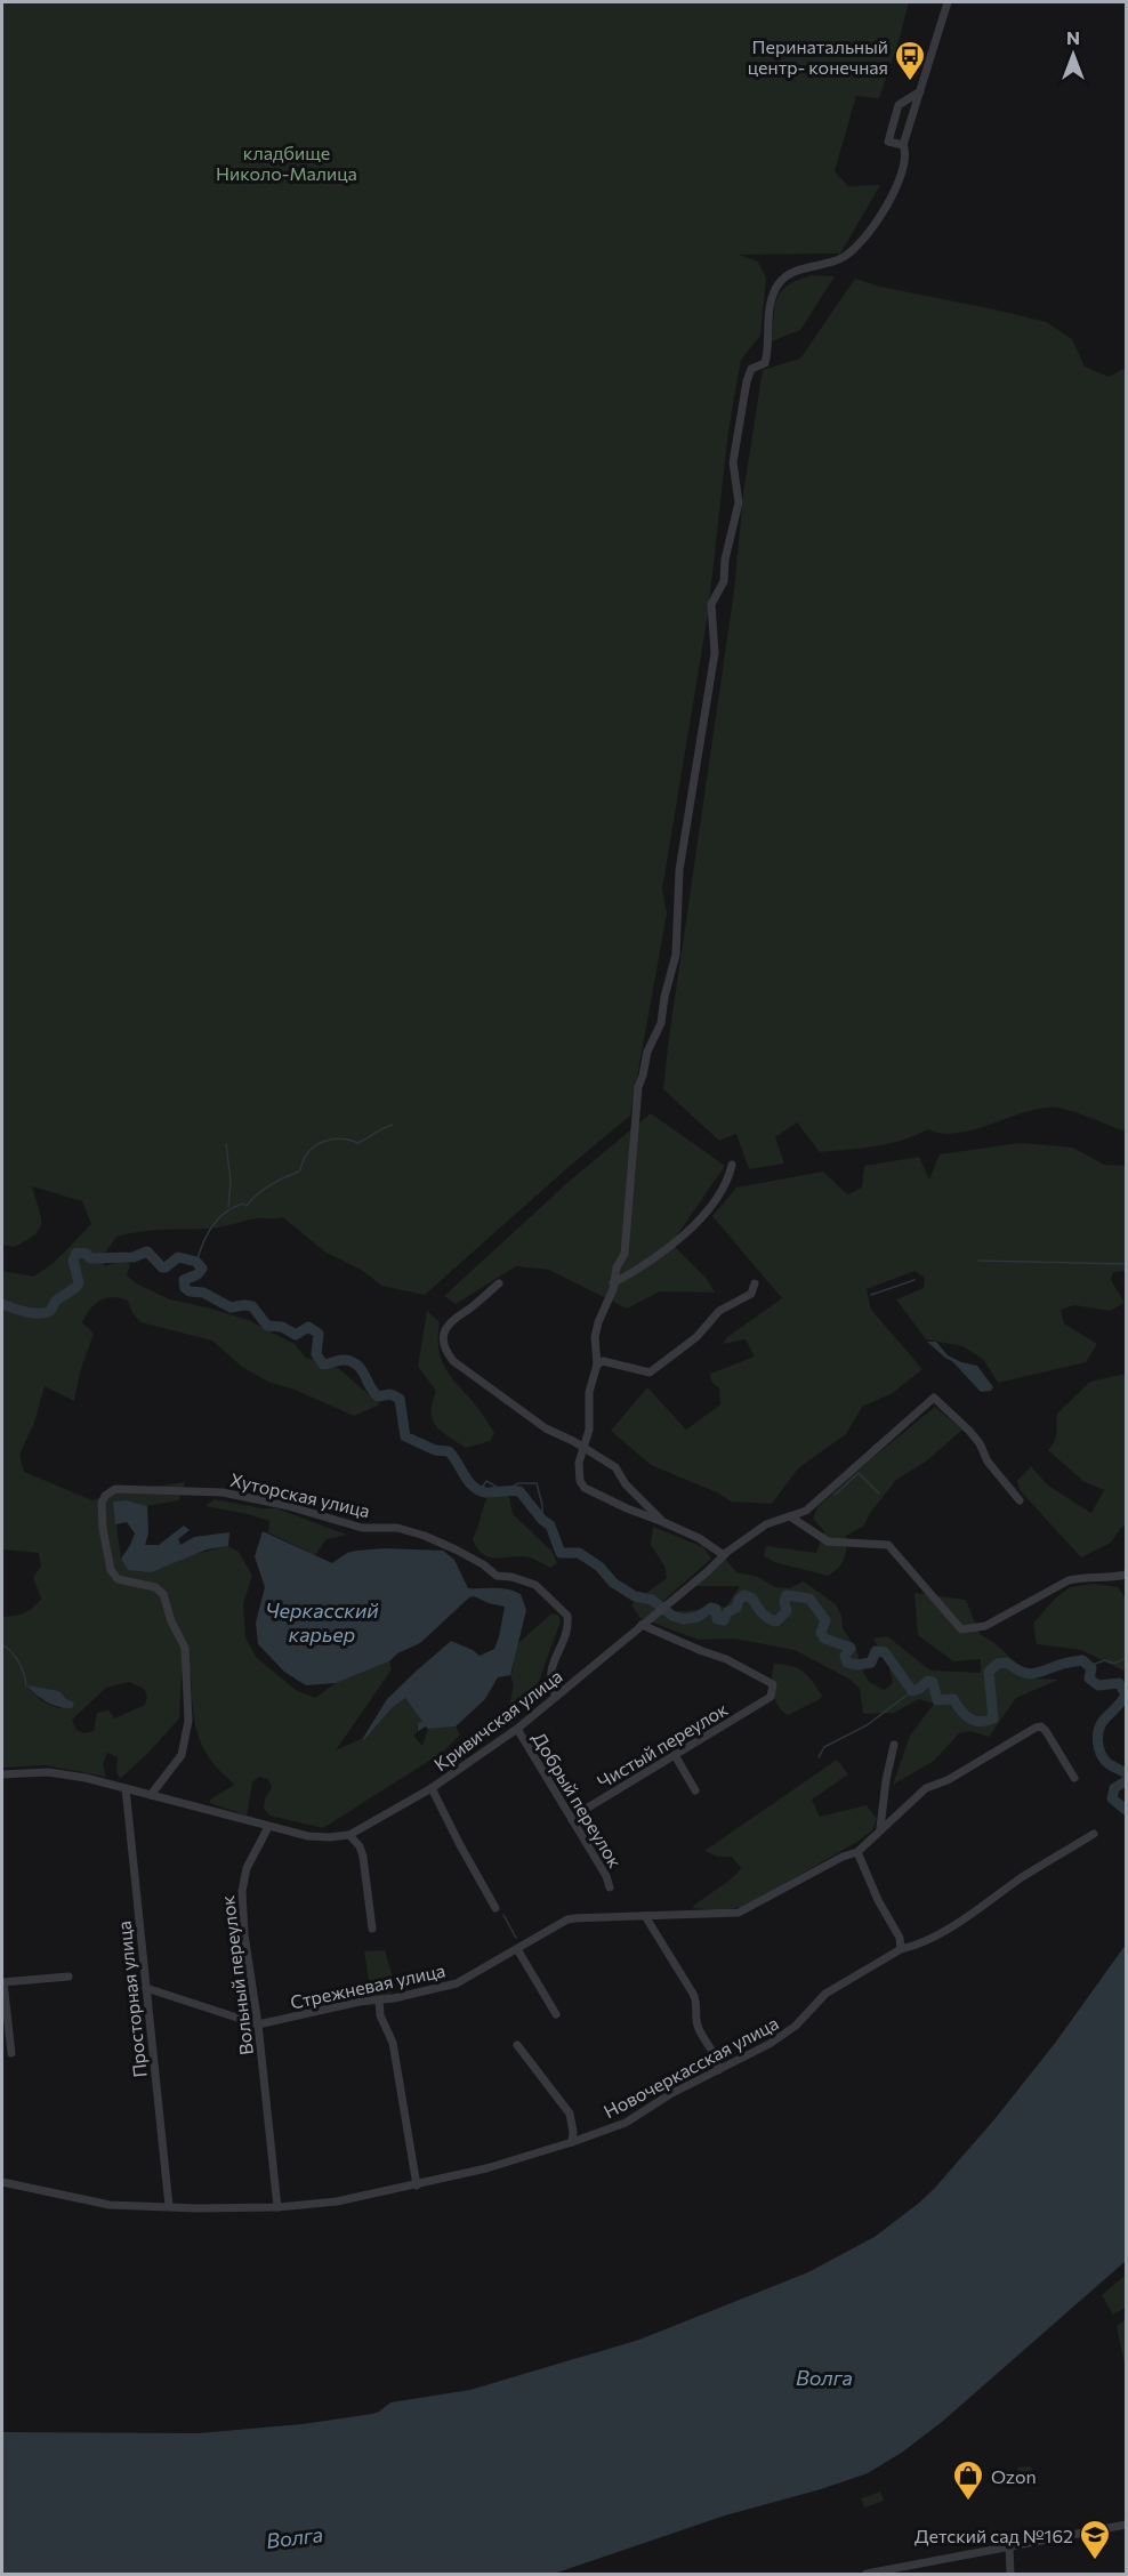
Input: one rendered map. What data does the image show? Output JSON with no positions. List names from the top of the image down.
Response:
{
  "streets": {
    "street": [
      "Хуторская улица",
      "Кривичская улица",
      "Чистый переулок",
      "Добрый переулок",
      "Вольный переулок",
      "Стрежневая улица",
      "Просторная улица",
      "Новочеркасская улица"
    ]
  },
  "crossings": [
    ["Хуторская улица", "Кривичская улица"],
    ["Кривичская улица", "Чистый переулок"],
    ["Кривичская улица", "Добрый переулок"],
    ["Кривичская улица", "Вольный переулок"],
    ["Кривичская улица", "Просторная улица"],
    ["Чистый переулок", "Добрый переулок"],
    ["Вольный переулок", "Стрежневая улица"],
    ["Вольный переулок", "Новочеркасская улица"],
    ["Просторная улица", "Новочеркасская улица"]
  ],
  "water": ["Черкасский карьер", "Волга"],
  "parks": ["кладбище Николо-Малица"],
  "places": {
    "bus stop": ["Перинатальный центр- конечная"],
    "shop": ["Ozon"],
    "school or university": ["Детский сад №162"]
  },
  "north": "top"
}
